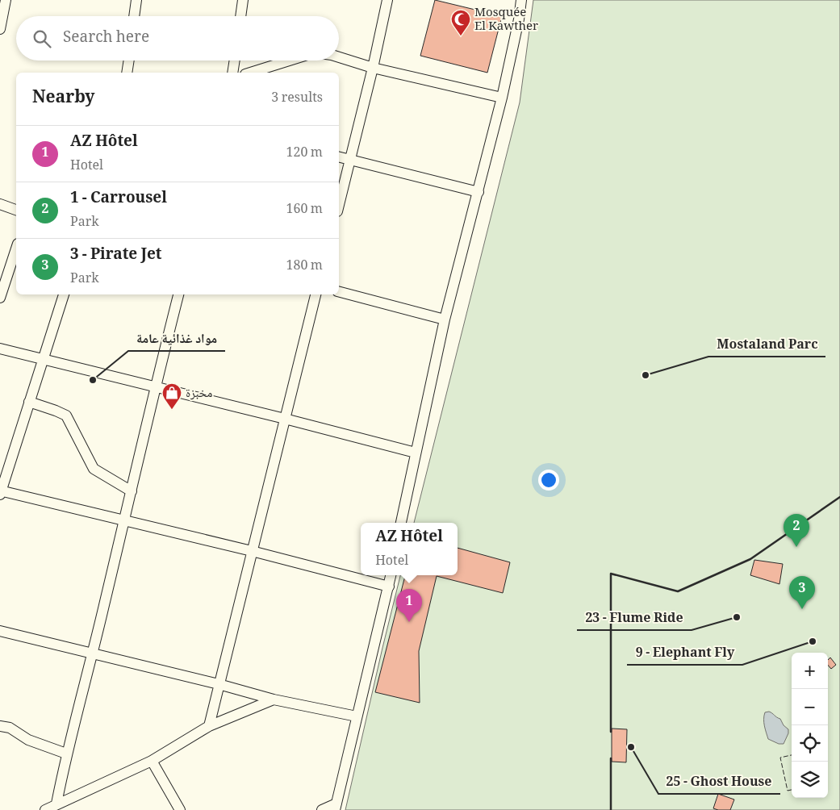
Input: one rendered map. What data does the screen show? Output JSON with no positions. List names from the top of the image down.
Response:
{
  "places": {
    "mosque": ["Mosquée El Kawther"],
    "other": [
      "Mostaland Parc",
      "مواد غذائية عامة",
      "23 - Flume Ride",
      "9 - Elephant Fly",
      "25 - Ghost House"
    ],
    "shop": ["مخبزة"]
  },
  "page": {
    "search": "Search here",
    "heading": ["Nearby", "3 results"],
    "list": [
      {
        "mark": "1",
        "name": "AZ Hôtel",
        "note": "Hotel",
        "value": "120 m"
      },
      {
        "mark": "2",
        "name": "1 - Carrousel",
        "note": "Park",
        "value": "160 m"
      },
      {
        "mark": "3",
        "name": "3 - Pirate Jet",
        "note": "Park",
        "value": "180 m"
      }
    ],
    "pins": ["2", "3", "1"],
    "popup": ["AZ Hôtel", "Hotel"],
    "map_buttons": ["+", "−"]
  }
}
